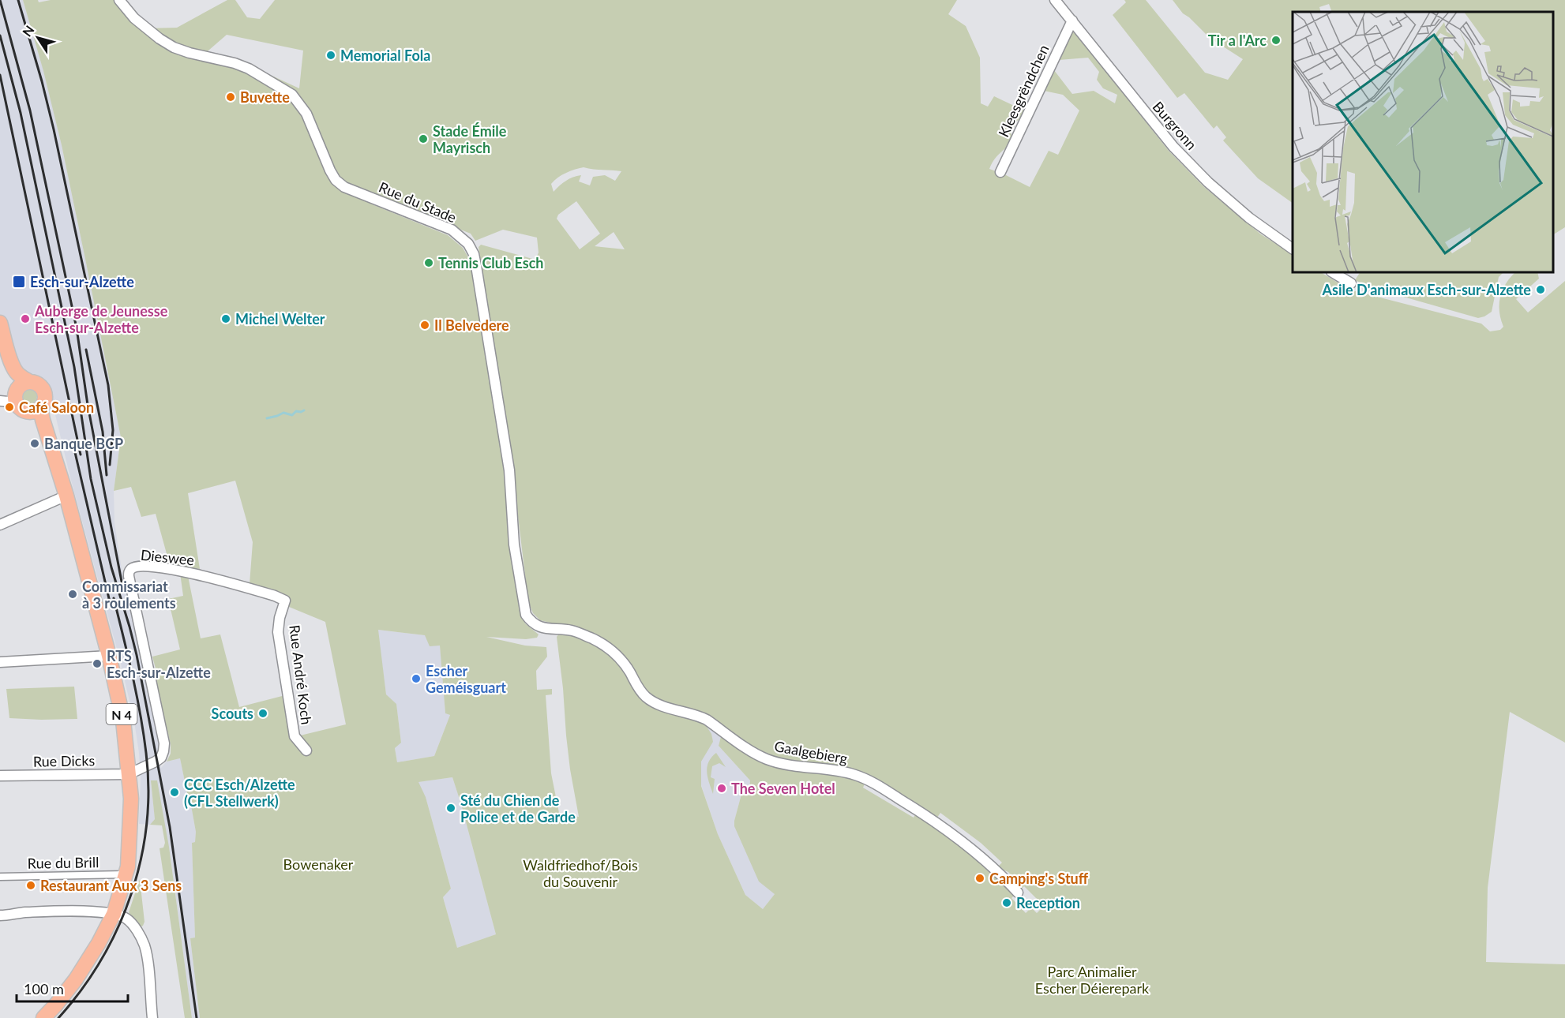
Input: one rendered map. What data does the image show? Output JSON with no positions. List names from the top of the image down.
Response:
{
  "streets": {
    "main road": ["N 4"],
    "street": [
      "Kleesgrëndchen",
      "Burgronn",
      "Rue du Stade",
      "Dieswee",
      "Rue André Koch",
      "Gaalgebierg",
      "Rue Dicks",
      "Rue du Brill"
    ]
  },
  "crossings": [
    ["Kleesgrëndchen", "Burgronn"],
    ["Rue du Stade", "Gaalgebierg"],
    ["Dieswee", "Rue André Koch"],
    ["Dieswee", "N 4"],
    ["Dieswee", "Rue Dicks"],
    ["N 4", "Rue Dicks"],
    ["N 4", "Rue du Brill"]
  ],
  "parks": ["Bowenaker", "Waldfriedhof/Bois du Souvenir", "Parc Animalier Escher Déierepark"],
  "places": {
    "other": [
      "Tir a l'Arc",
      "Memorial Fola",
      "Buvette",
      "Stade Émile Mayrisch",
      "Tennis Club Esch",
      "Asile D'animaux Esch-sur-Alzette",
      "Auberge de Jeunesse Esch-sur-Alzette",
      "Michel Welter",
      "Il Belvedere",
      "Café Saloon",
      "Banque BCP",
      "Commissariat à 3 roulements",
      "RTS Esch-sur-Alzette",
      "Escher Geméisguart",
      "Scouts",
      "The Seven Hotel",
      "CCC Esch/Alzette (CFL Stellwerk)",
      "Sté du Chien de Police et de Garde",
      "Camping's Stuff",
      "Restaurant Aux 3 Sens",
      "Reception"
    ],
    "transit": ["Esch-sur-Alzette"]
  },
  "scale_bar": "100 m",
  "north": "top left"
}
